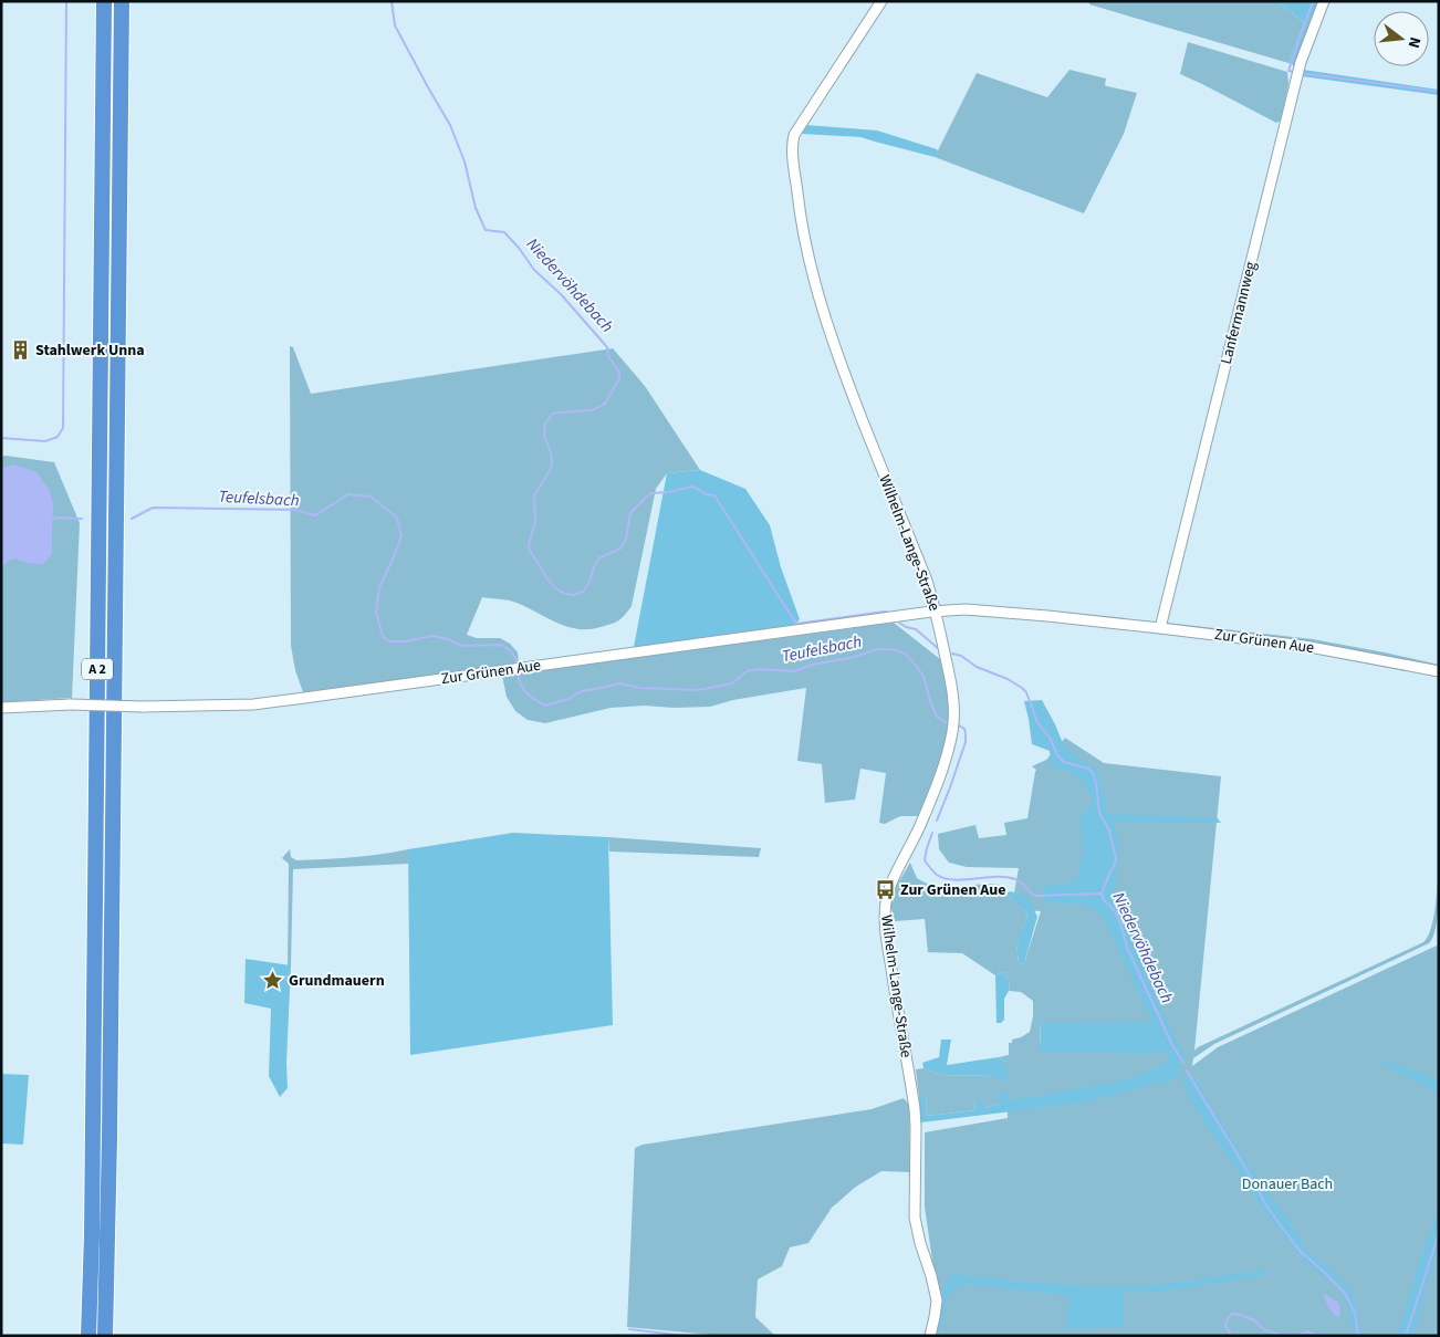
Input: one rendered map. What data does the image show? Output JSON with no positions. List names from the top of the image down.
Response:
{
  "streets": {
    "highway": ["A 2"],
    "street": ["Lanfermannweg", "Wilhelm-Lange-Straße", "Zur Grünen Aue"]
  },
  "crossings": [
    ["Lanfermannweg", "Zur Grünen Aue"],
    ["Wilhelm-Lange-Straße", "Zur Grünen Aue"]
  ],
  "water": ["Niedervöhdebach", "Teufelsbach"],
  "parks": ["Donauer Bach"],
  "places": {
    "building": ["Stahlwerk Unna"],
    "bus stop": ["Zur Grünen Aue"],
    "place": ["Grundmauern"]
  },
  "north": "right"
}
